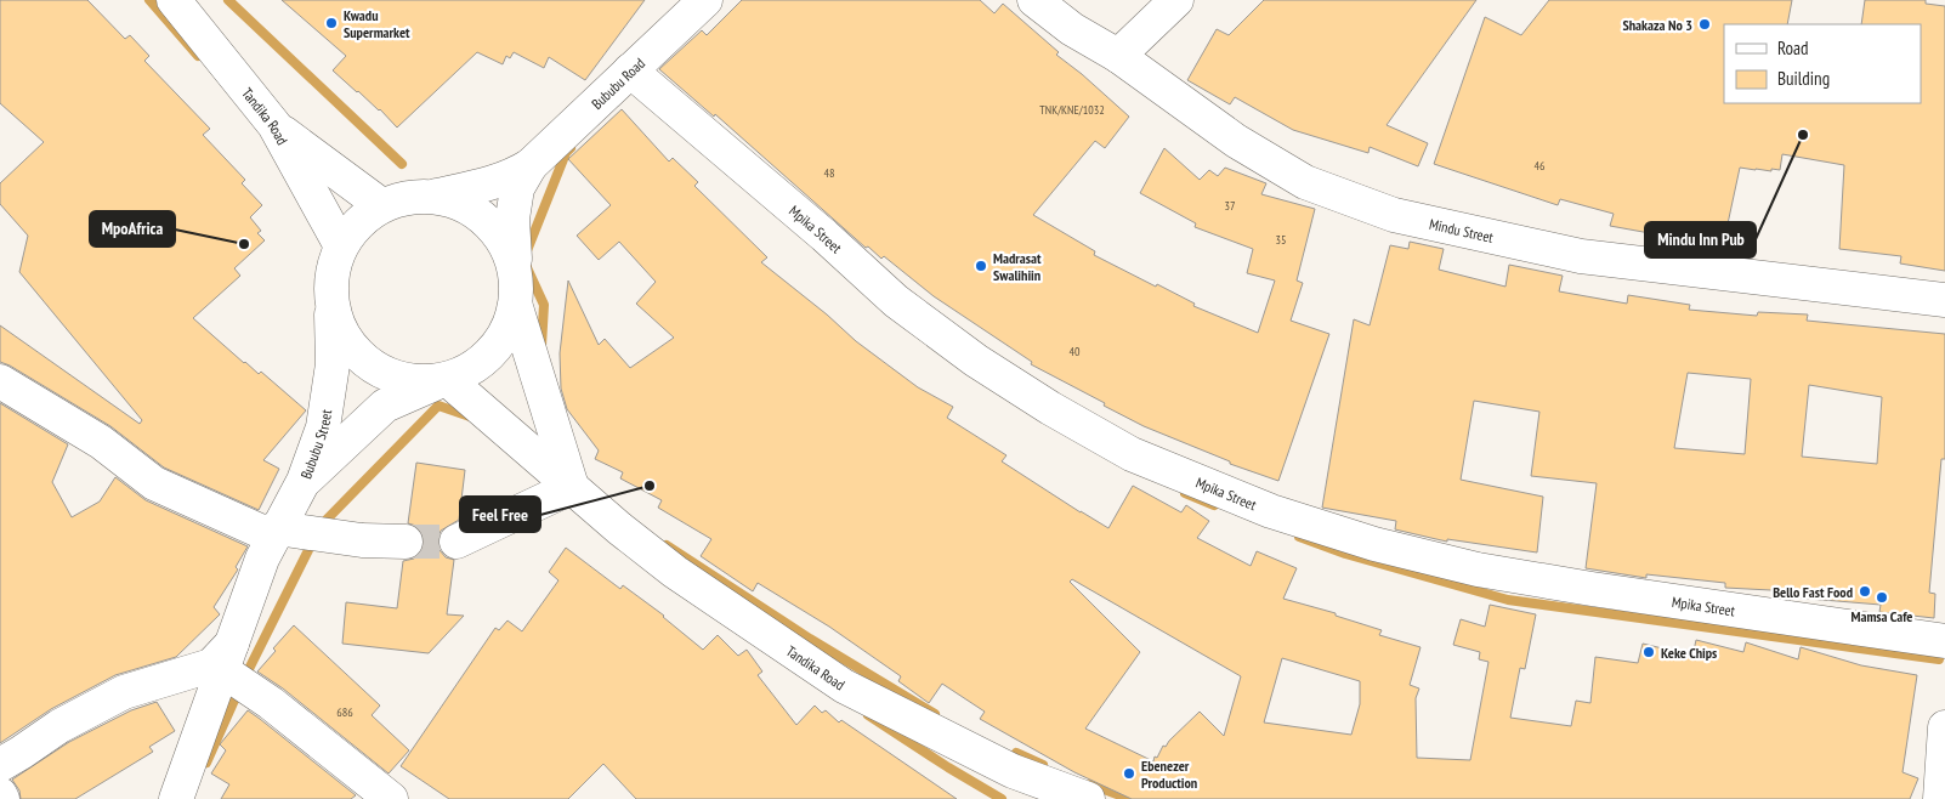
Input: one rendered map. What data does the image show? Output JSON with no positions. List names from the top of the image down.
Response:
{
  "streets": {
    "street": [
      "Bububu Road",
      "Tandika Road",
      "Mpika Street",
      "Mindu Street",
      "Bububu Street"
    ]
  },
  "crossings": [
    ["Bububu Road", "Mpika Street"],
    ["Tandika Road", "Bububu Street"]
  ],
  "places": [
    "Kwadu Supermarket",
    "Shakaza No 3",
    "Mindu Inn Pub",
    "MpoAfrica",
    "Madrasat Swalihiin",
    "Feel Free",
    "Bello Fast Food",
    "Mamsa Cafe",
    "Keke Chips",
    "Ebenezer Production"
  ],
  "house_numbers": [
    "TNK/KNE/1032",
    "46",
    "48",
    "37",
    "35",
    "40",
    "686"
  ],
  "legend": ["Road", "Building"]
}
